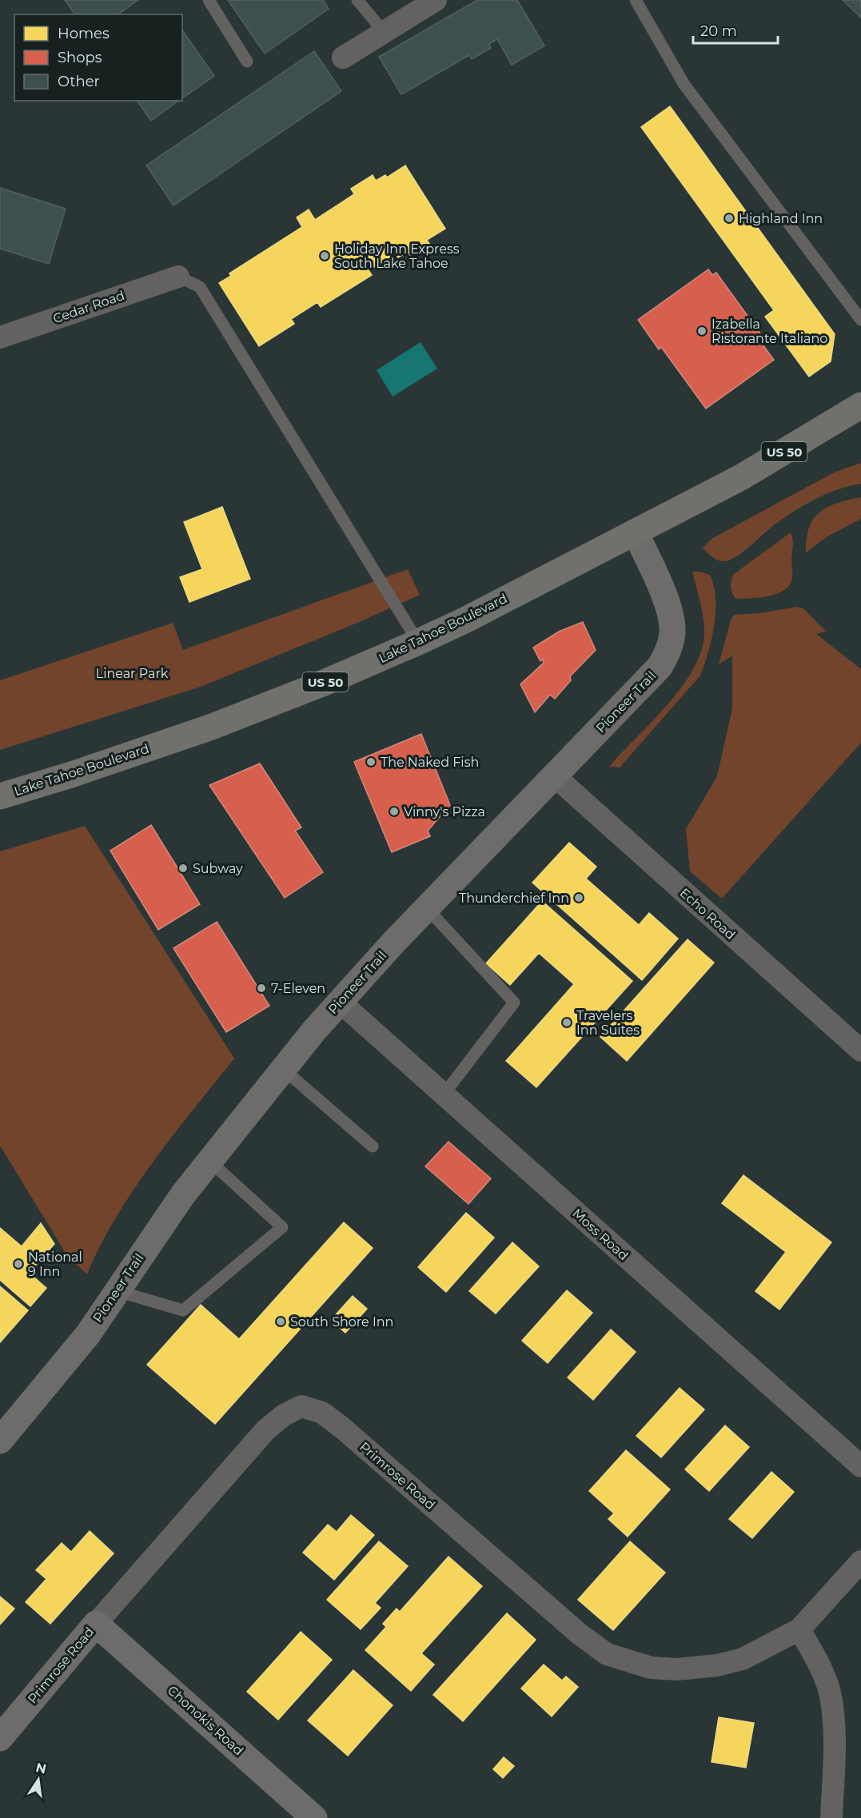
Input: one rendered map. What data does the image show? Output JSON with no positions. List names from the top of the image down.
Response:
{
  "streets": {
    "highway": ["US 50", "Lake Tahoe Boulevard"],
    "main road": ["Pioneer Trail", "Primrose Road", "Chonokis Road"],
    "street": ["Cedar Road", "Echo Road", "Moss Road"]
  },
  "crossings": [
    ["Lake Tahoe Boulevard", "Pioneer Trail"],
    ["Pioneer Trail", "Echo Road"],
    ["Pioneer Trail", "Moss Road"],
    ["Primrose Road", "Chonokis Road"]
  ],
  "parks": ["Linear Park"],
  "places": [
    "Highland Inn",
    "Holiday Inn Express South Lake Tahoe",
    "Izabella Ristorante Italiano",
    "The Naked Fish",
    "Vinny's Pizza",
    "Subway",
    "Thunderchief Inn",
    "7-Eleven",
    "Travelers Inn Suites",
    "National 9 Inn",
    "South Shore Inn"
  ],
  "legend": ["Homes", "Shops", "Other"],
  "scale_bar": "20 m",
  "north": "top"
}
